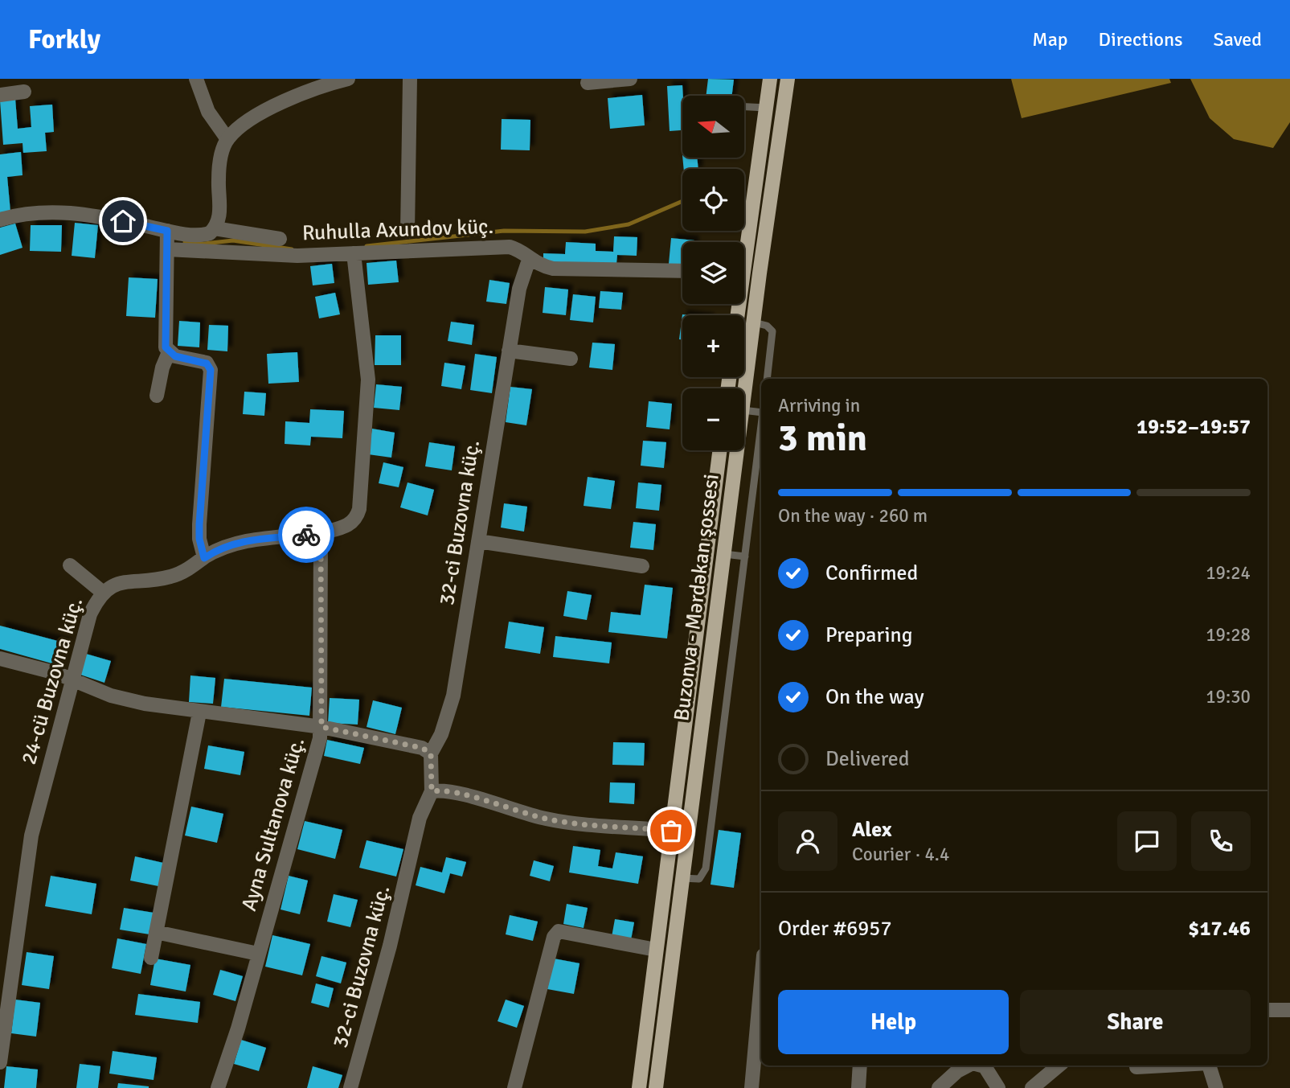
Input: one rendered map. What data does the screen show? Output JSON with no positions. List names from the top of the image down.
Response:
{
  "streets": {
    "main road": ["Buzonva - Mərdəkan şossesi"],
    "street": [
      "Ruhulla Axundov küç.",
      "32-ci Buzovna küç.",
      "24-cü Buzovna küç.",
      "Ayna Sultanova küç."
    ]
  },
  "crossings": [
    ["Ruhulla Axundov küç.", "32-ci Buzovna küç."],
    ["24-cü Buzovna küç.", "Ayna Sultanova küç."]
  ],
  "north": "left",
  "page": {
    "header": "Forkly",
    "nav": ["Map", "Directions", "Saved"],
    "map_buttons": ["+", "−"],
    "heading": ["3 min", "Arriving in", "19:52–19:57"],
    "panel": [
      "Alex",
      "Courier · 4.4",
      "Order #6957",
      "$17.46"
    ],
    "bar": "On the way · 260 m",
    "list": [
      ["Confirmed", "19:24"],
      ["Preparing", "19:28"],
      ["On the way", "19:30"],
      "Delivered"
    ],
    "buttons": ["Help", "Share"]
  }
}
